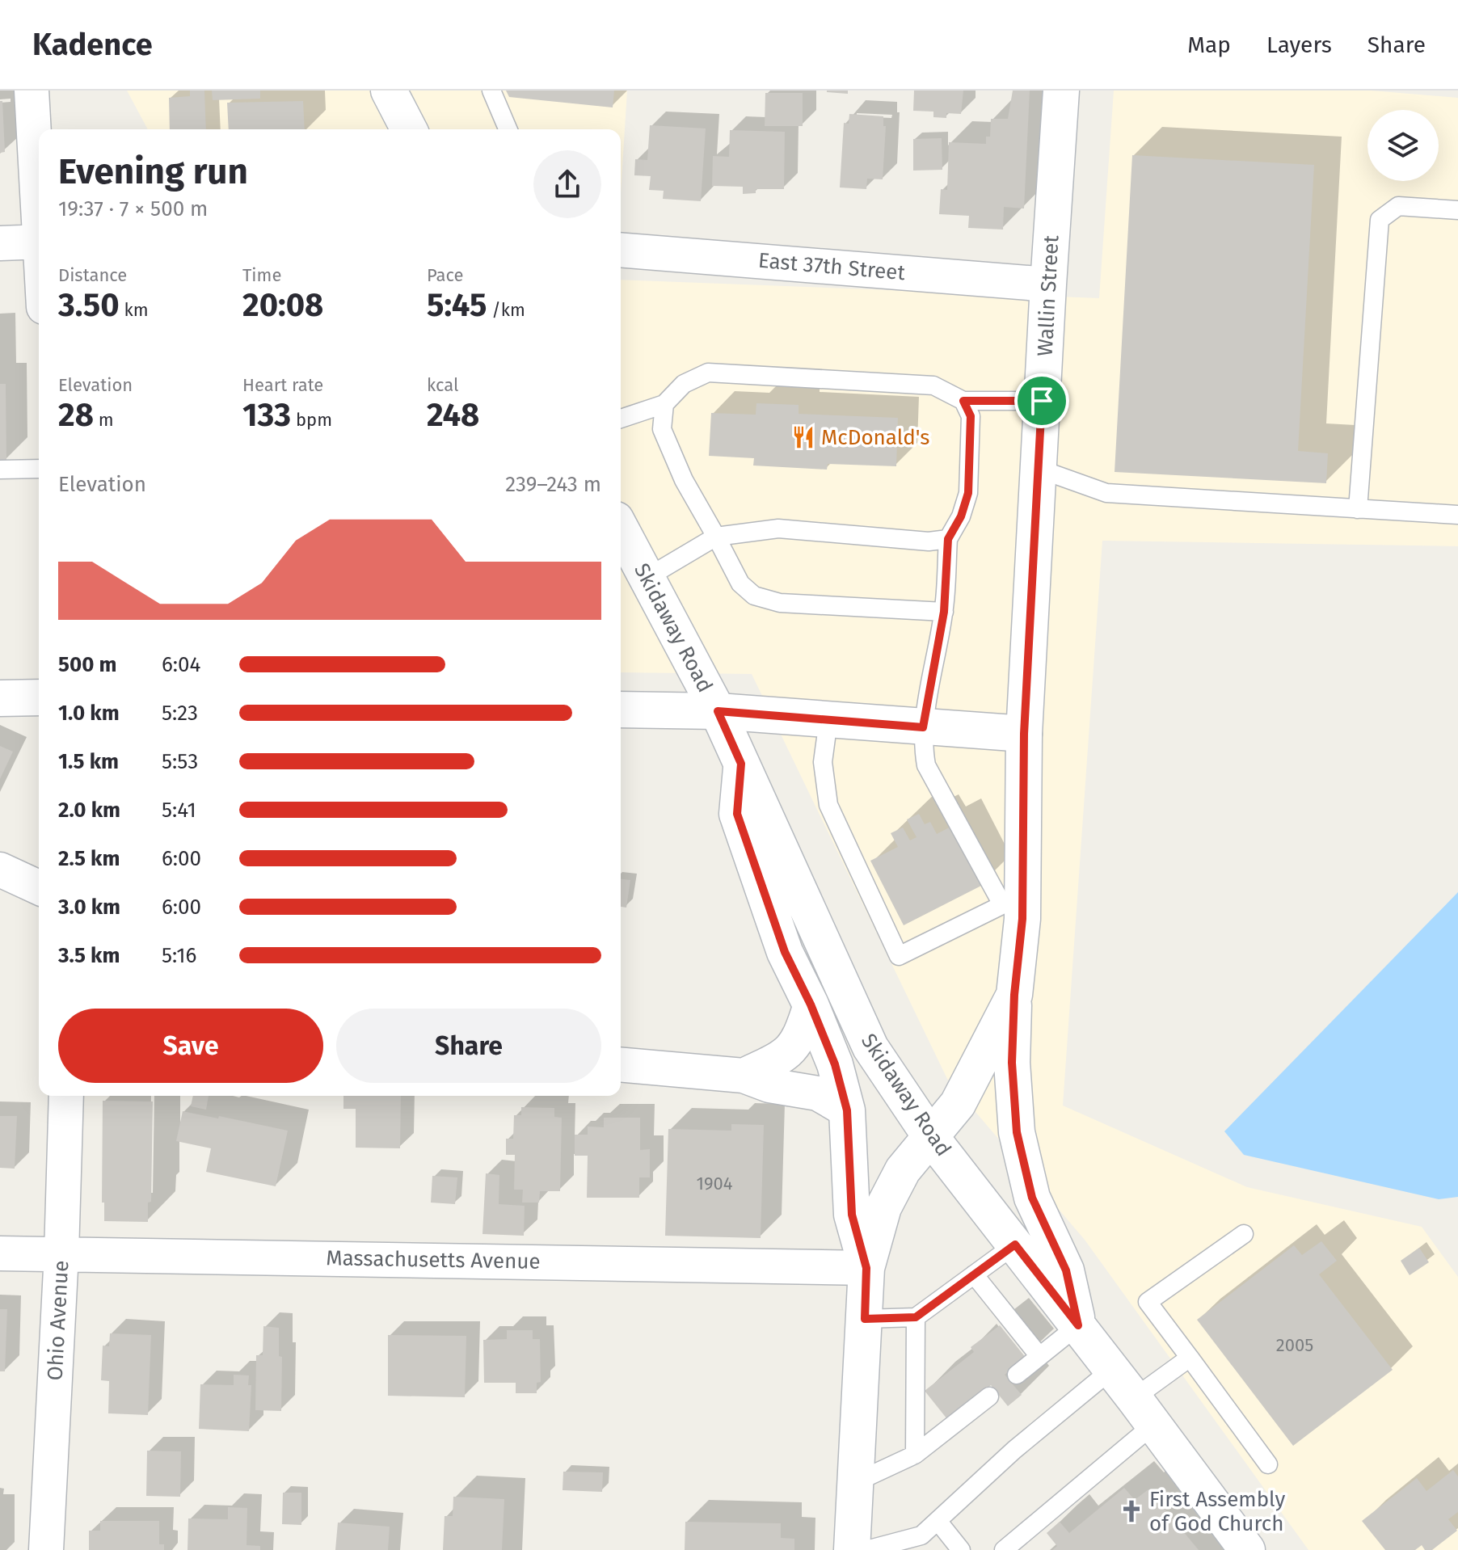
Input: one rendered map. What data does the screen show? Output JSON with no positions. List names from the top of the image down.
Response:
{
  "streets": {
    "main road": ["Wallin Street", "Skidaway Road"],
    "street": ["East 37th Street", "Massachusetts Avenue", "Ohio Avenue"]
  },
  "crossings": [
    ["East 37th Street", "Wallin Street"],
    ["Wallin Street", "Skidaway Road"],
    ["Wallin Street", "Massachusetts Avenue"],
    ["Massachusetts Avenue", "Ohio Avenue"]
  ],
  "places": {
    "restaurant": ["McDonald's"],
    "church": ["First Assembly of God Church"]
  },
  "house_numbers": ["1904", "2005"],
  "page": {
    "header": "Kadence",
    "nav": ["Map", "Layers", "Share"],
    "heading": ["Evening run", "19:37 · 7 × 500 m"],
    "stats": [
      ["Distance", "3.50 km"],
      ["Time", "20:08"],
      ["Pace", "5:45 /km"],
      ["Elevation", "28 m"],
      ["Heart rate", "133 bpm"],
      ["kcal", "248"]
    ],
    "chart": ["Elevation", "239–243 m"],
    "list": [
      {
        "name": "500 m",
        "note": "6:04"
      },
      {
        "name": "1.0 km",
        "note": "5:23"
      },
      {
        "name": "1.5 km",
        "note": "5:53"
      },
      {
        "name": "2.0 km",
        "note": "5:41"
      },
      {
        "name": "2.5 km",
        "note": "6:00"
      },
      {
        "name": "3.0 km",
        "note": "6:00"
      },
      {
        "name": "3.5 km",
        "note": "5:16"
      }
    ],
    "buttons": ["Save", "Share"]
  }
}
